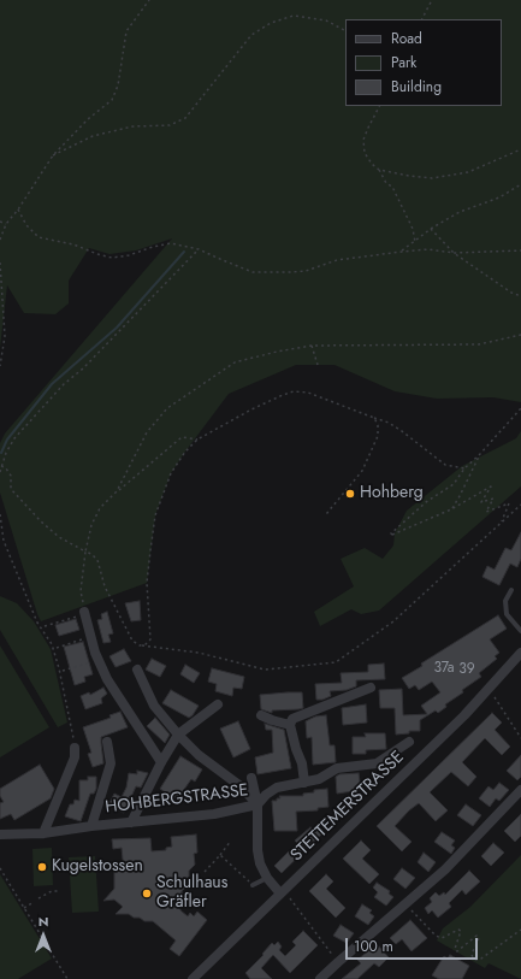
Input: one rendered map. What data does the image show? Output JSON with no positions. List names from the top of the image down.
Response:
{
  "streets": {
    "street": ["HOHBERGSTRASSE", "STETTEMERSTRASSE"]
  },
  "crossings": [
    ["HOHBERGSTRASSE", "STETTEMERSTRASSE"]
  ],
  "places": ["Hohberg", "Kugelstossen", "Schulhaus Gräfler"],
  "house_numbers": ["37a", "39"],
  "legend": ["Road", "Park", "Building"],
  "scale_bar": "100 m",
  "north": "top"
}
